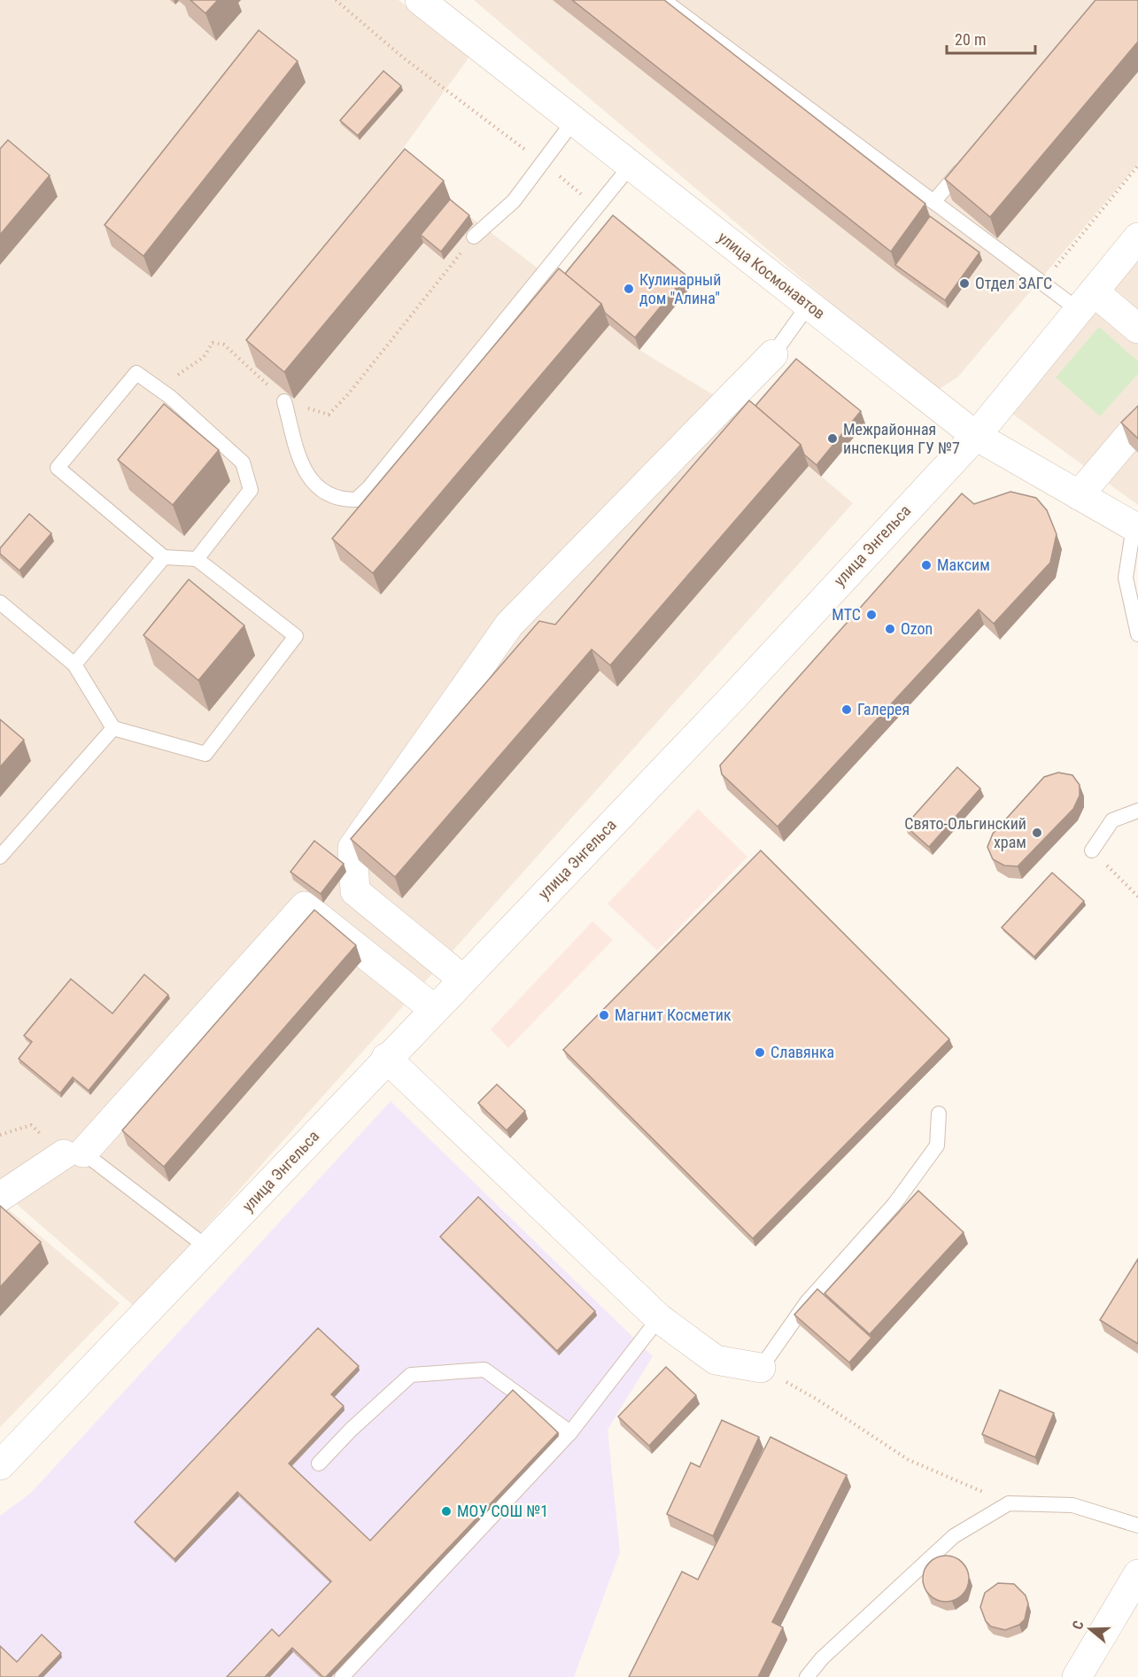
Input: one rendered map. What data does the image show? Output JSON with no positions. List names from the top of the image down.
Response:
{
  "streets": {
    "street": ["улица Космонавтов", "улица Энгельса"]
  },
  "crossings": [
    ["улица Космонавтов", "улица Энгельса"]
  ],
  "places": [
    "Отдел ЗАГС",
    "Кулинарный дом \"Алина\"",
    "Межрайонная инспекция ГУ №7",
    "Максим",
    "МТС",
    "Ozon",
    "Галерея",
    "Свято-Ольгинский храм",
    "Магнит Косметик",
    "Славянка",
    "МОУ СОШ №1"
  ],
  "scale_bar": "20 m",
  "north": "left"
}
